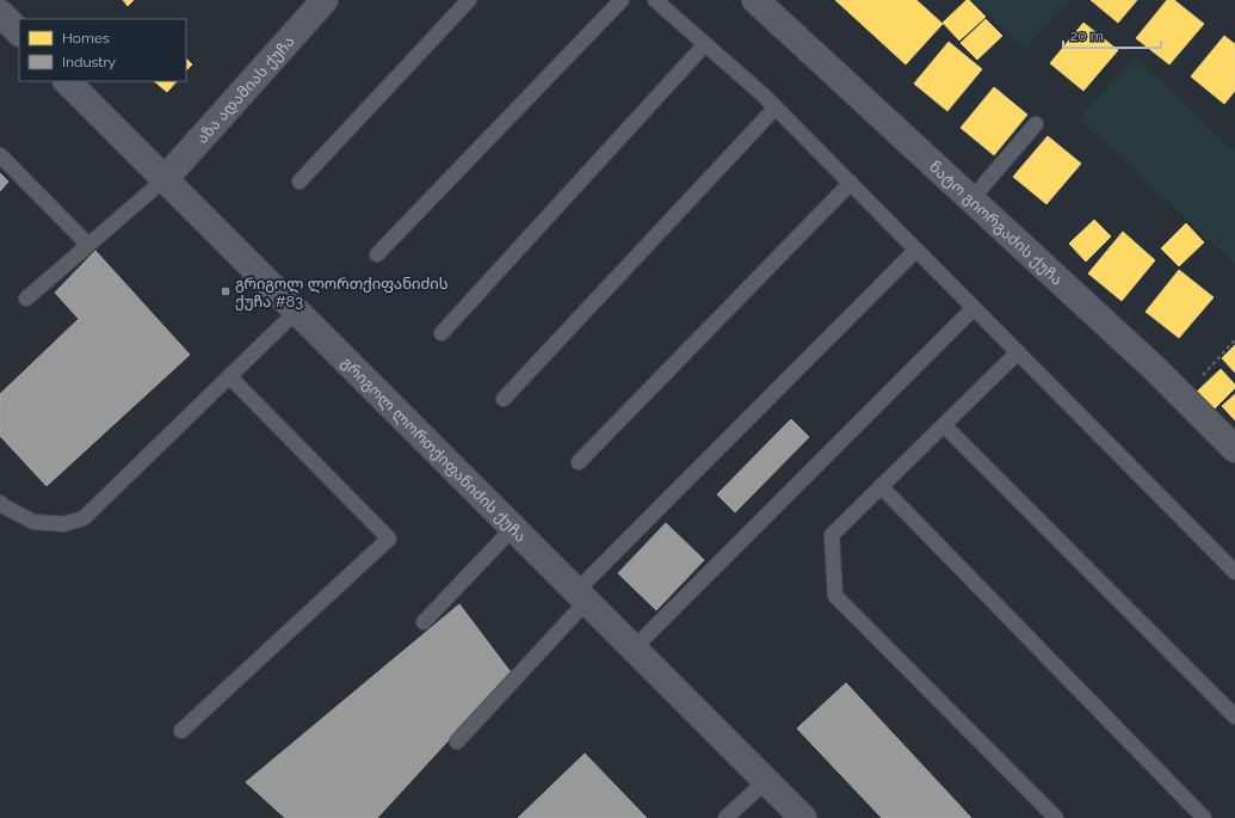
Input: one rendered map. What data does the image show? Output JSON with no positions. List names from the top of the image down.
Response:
{
  "streets": {
    "street": ["აზა ადამიას ქუჩა", "ნატო გიორგაძის ქუჩა", "გრიგოლ ლორთქიფანიძის ქუჩა"]
  },
  "crossings": [
    ["აზა ადამიას ქუჩა", "გრიგოლ ლორთქიფანიძის ქუჩა"]
  ],
  "places": {
    "transit": ["გრიგოლ ლორთქიფანიძის ქუჩა #83"]
  },
  "legend": ["Homes", "Industry"],
  "scale_bar": "20 m"
}
